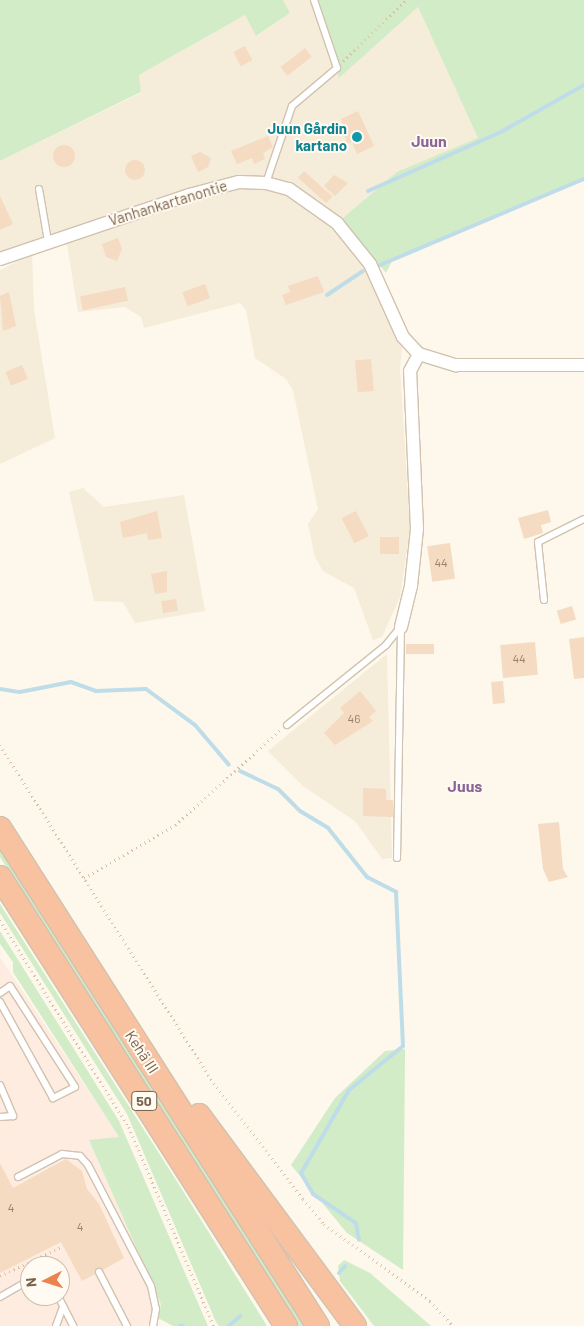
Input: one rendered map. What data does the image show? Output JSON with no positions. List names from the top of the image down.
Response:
{
  "streets": {
    "highway": ["Kehä III", "50"],
    "street": ["Vanhankartanontie"]
  },
  "districts": ["Juun", "Juus"],
  "places": ["Juun Gårdin kartano"],
  "house_numbers": [
    "44",
    "44",
    "46",
    "4",
    "4"
  ],
  "north": "left"
}
